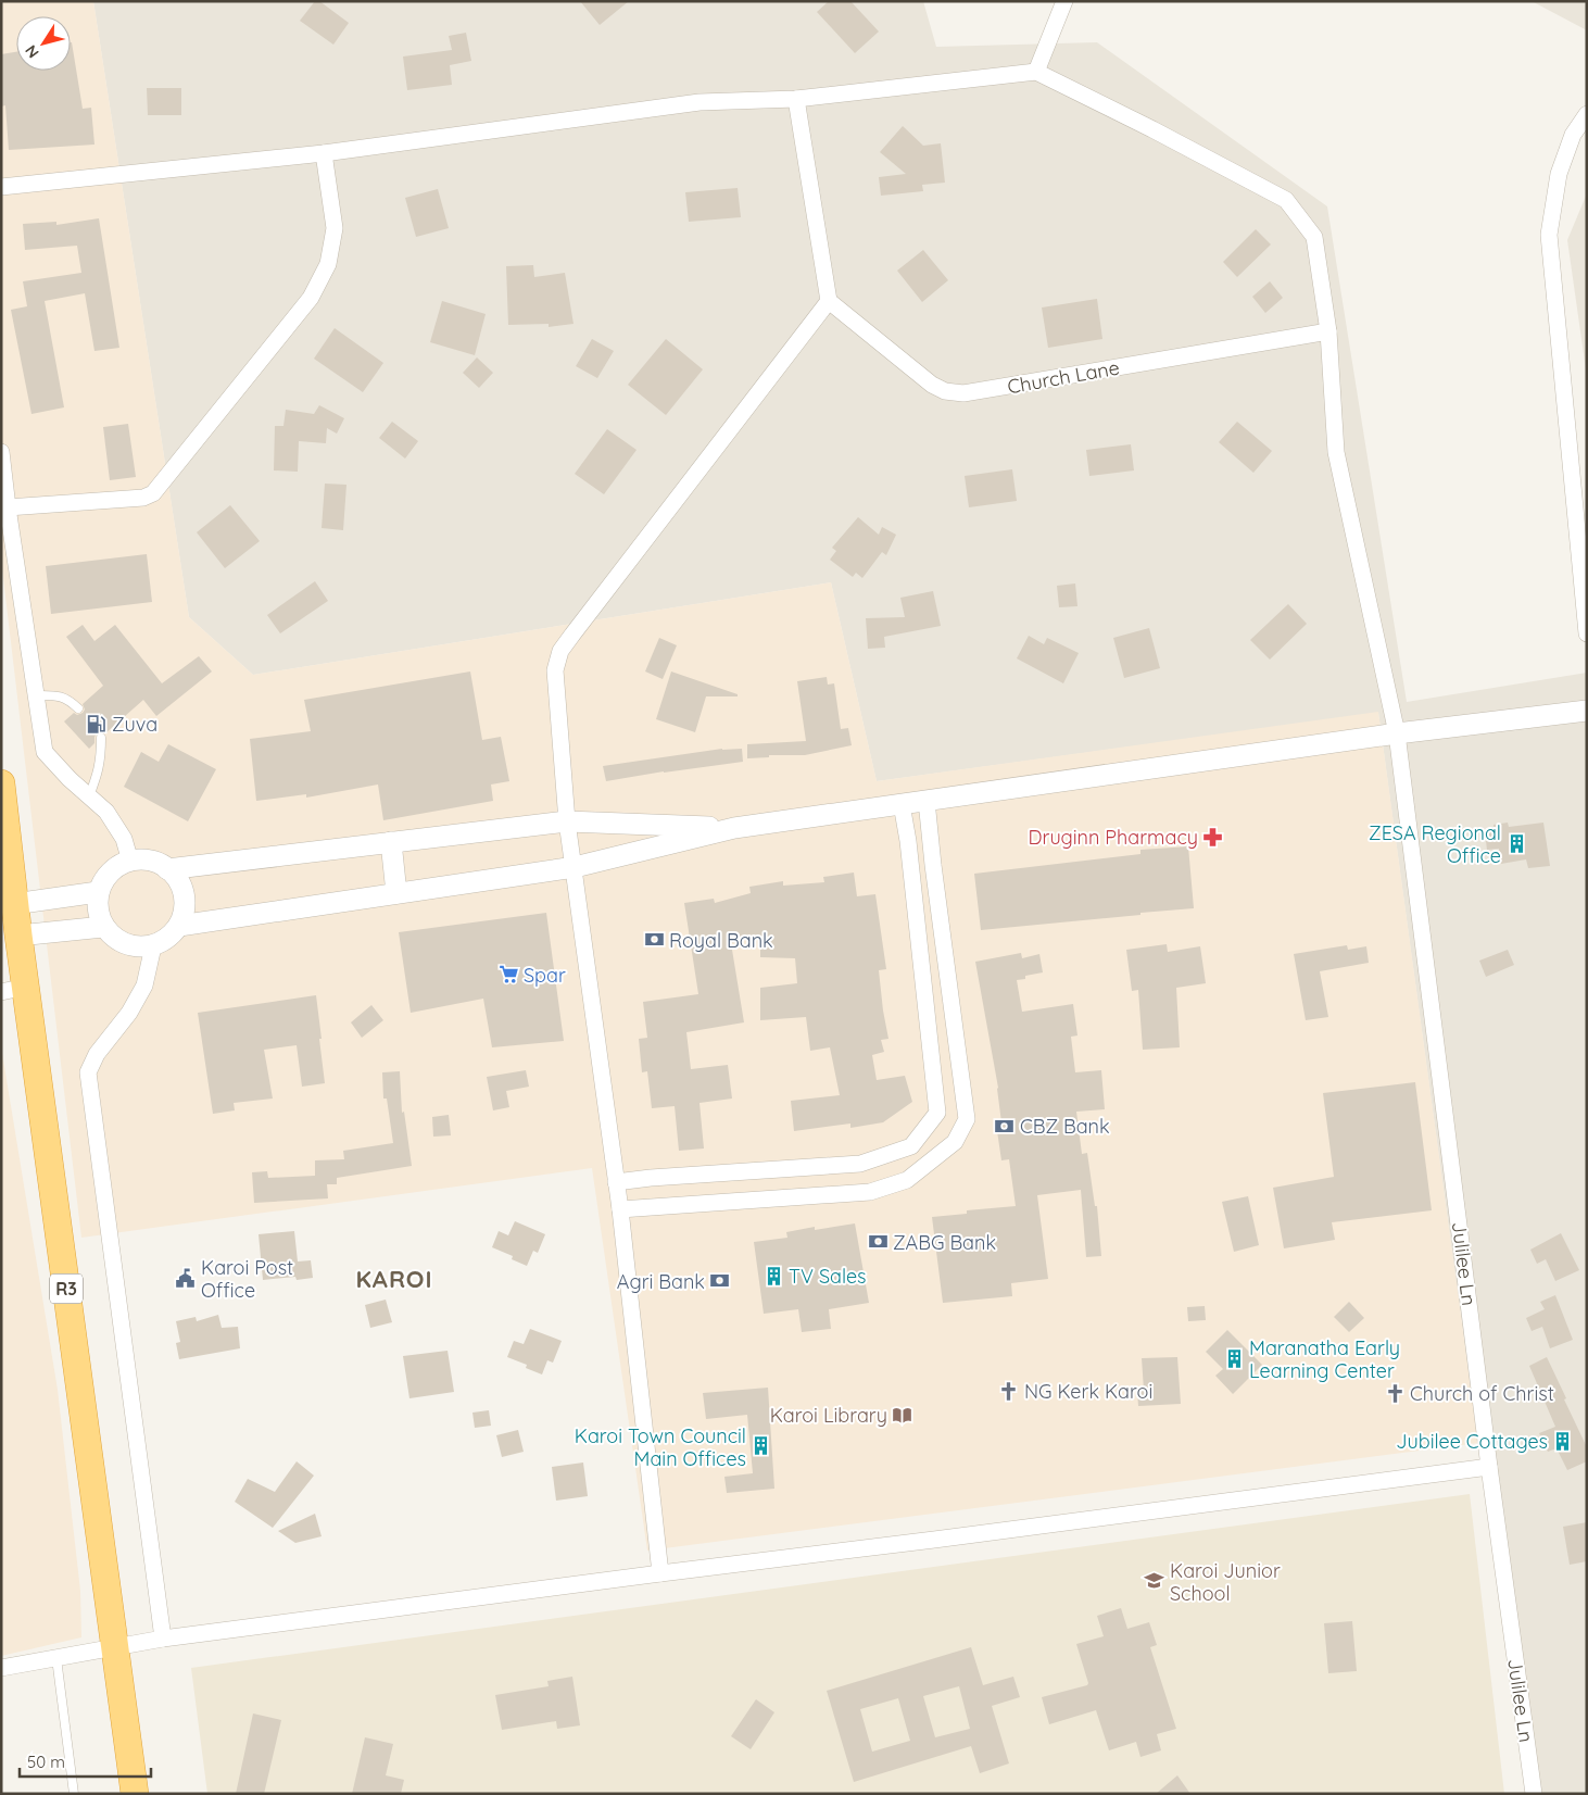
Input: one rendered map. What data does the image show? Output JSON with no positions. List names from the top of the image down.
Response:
{
  "streets": {
    "highway": ["R3"],
    "street": ["Church Lane", "Julilee Ln"]
  },
  "crossings": [
    ["Church Lane", "Julilee Ln"]
  ],
  "districts": ["KAROI"],
  "places": {
    "fuel station": ["Zuva"],
    "pharmacy": ["Druginn Pharmacy"],
    "building": [
      "ZESA Regional Office",
      "TV Sales",
      "Maranatha Early Learning Center",
      "Jubilee Cottages",
      "Karoi Town Council Main Offices"
    ],
    "bank": [
      "Royal Bank",
      "CBZ Bank",
      "ZABG Bank",
      "Agri Bank"
    ],
    "supermarket": ["Spar"],
    "public building": ["Karoi Post Office"],
    "church": ["NG Kerk Karoi", "Church of Christ"],
    "library": ["Karoi Library"],
    "school or university": ["Karoi Junior School"]
  },
  "scale_bar": "50 m",
  "north": "bottom left"
}
